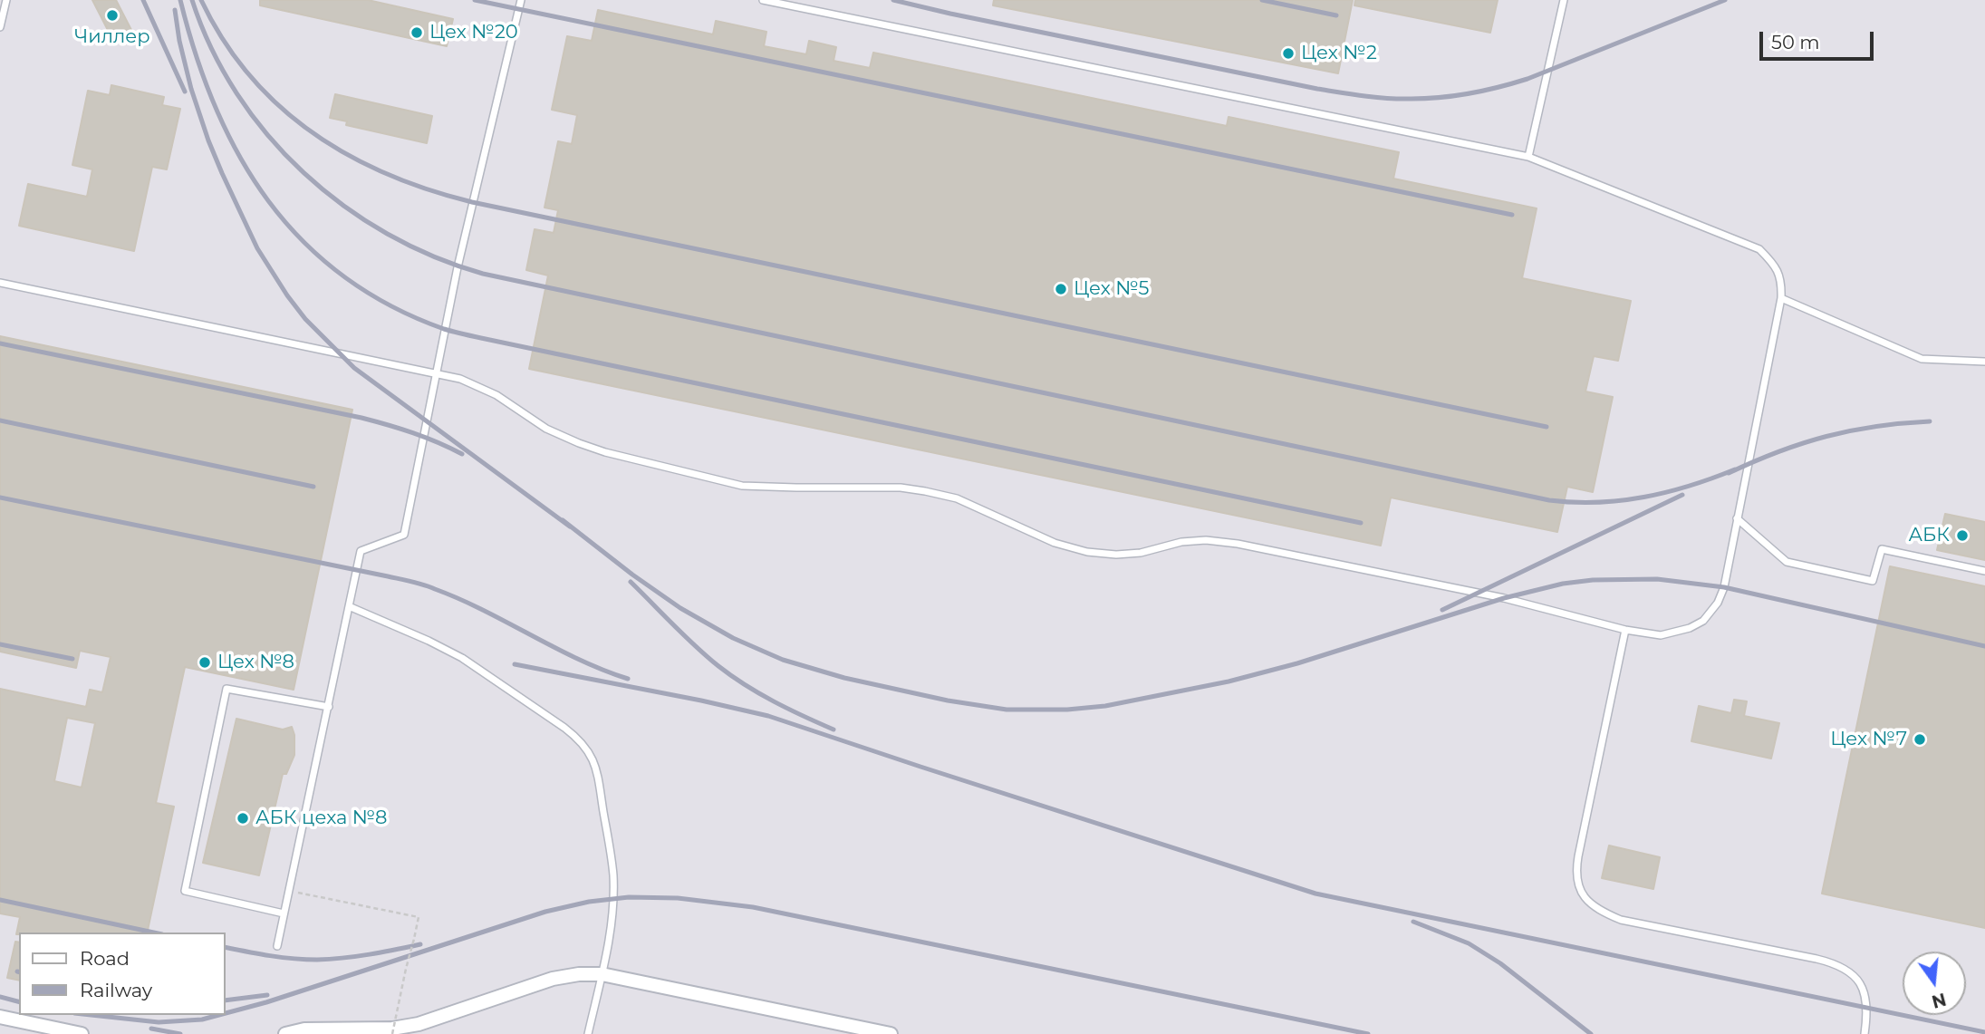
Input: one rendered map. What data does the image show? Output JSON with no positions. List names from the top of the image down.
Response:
{
  "places": [
    "Чиллер",
    "Цех №20",
    "Цех №2",
    "Цех №5",
    "АБК",
    "Цех №8",
    "Цех №7",
    "АБК цеха №8"
  ],
  "legend": ["Road", "Railway"],
  "scale_bar": "50 m",
  "north": "bottom"
}
